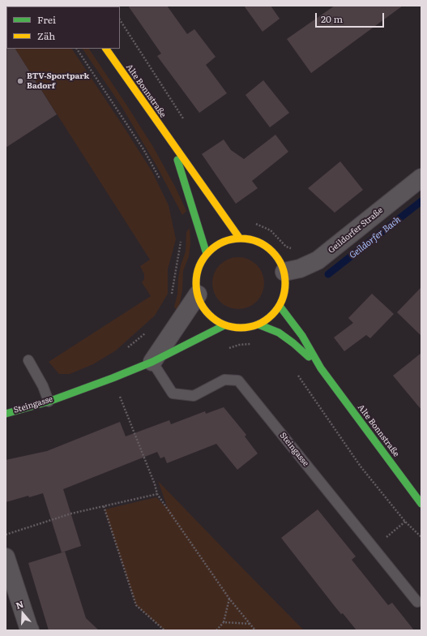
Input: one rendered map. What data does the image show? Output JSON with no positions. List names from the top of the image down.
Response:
{
  "streets": {
    "main road": ["Alte Bonnstraße", "Steingasse"],
    "street": ["Geildorfer Straße"]
  },
  "crossings": [
    ["Alte Bonnstraße", "Geildorfer Straße"],
    ["Alte Bonnstraße", "Steingasse"],
    ["Geildorfer Straße", "Steingasse"]
  ],
  "water": ["Geildorfer Bach"],
  "places": ["BTV-Sportpark Badorf"],
  "legend": ["Frei", "Zäh"],
  "scale_bar": "20 m",
  "north": "top"
}
